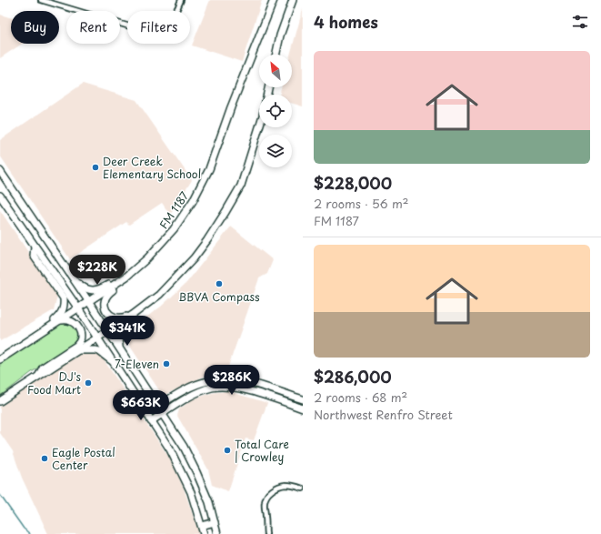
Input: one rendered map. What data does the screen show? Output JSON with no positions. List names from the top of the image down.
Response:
{
  "streets": {
    "main road": ["FM 1187"]
  },
  "places": [
    "Deer Creek Elementary School",
    "BBVA Compass",
    "7-Eleven",
    "DJ's Food Mart",
    "Total Care | Crowley",
    "Eagle Postal Center"
  ],
  "north": "top left",
  "page": {
    "heading": "4 homes",
    "chip": ["Buy", "Rent", "Filters"],
    "list": [
      {
        "name": "$228,000",
        "note": "2 rooms · 56 m² · FM 1187"
      },
      {
        "name": "$286,000",
        "note": "2 rooms · 68 m² · Northwest Renfro Street"
      }
    ],
    "price": [
      "$228K",
      "$341K",
      "$286K",
      "$663K"
    ]
  }
}
